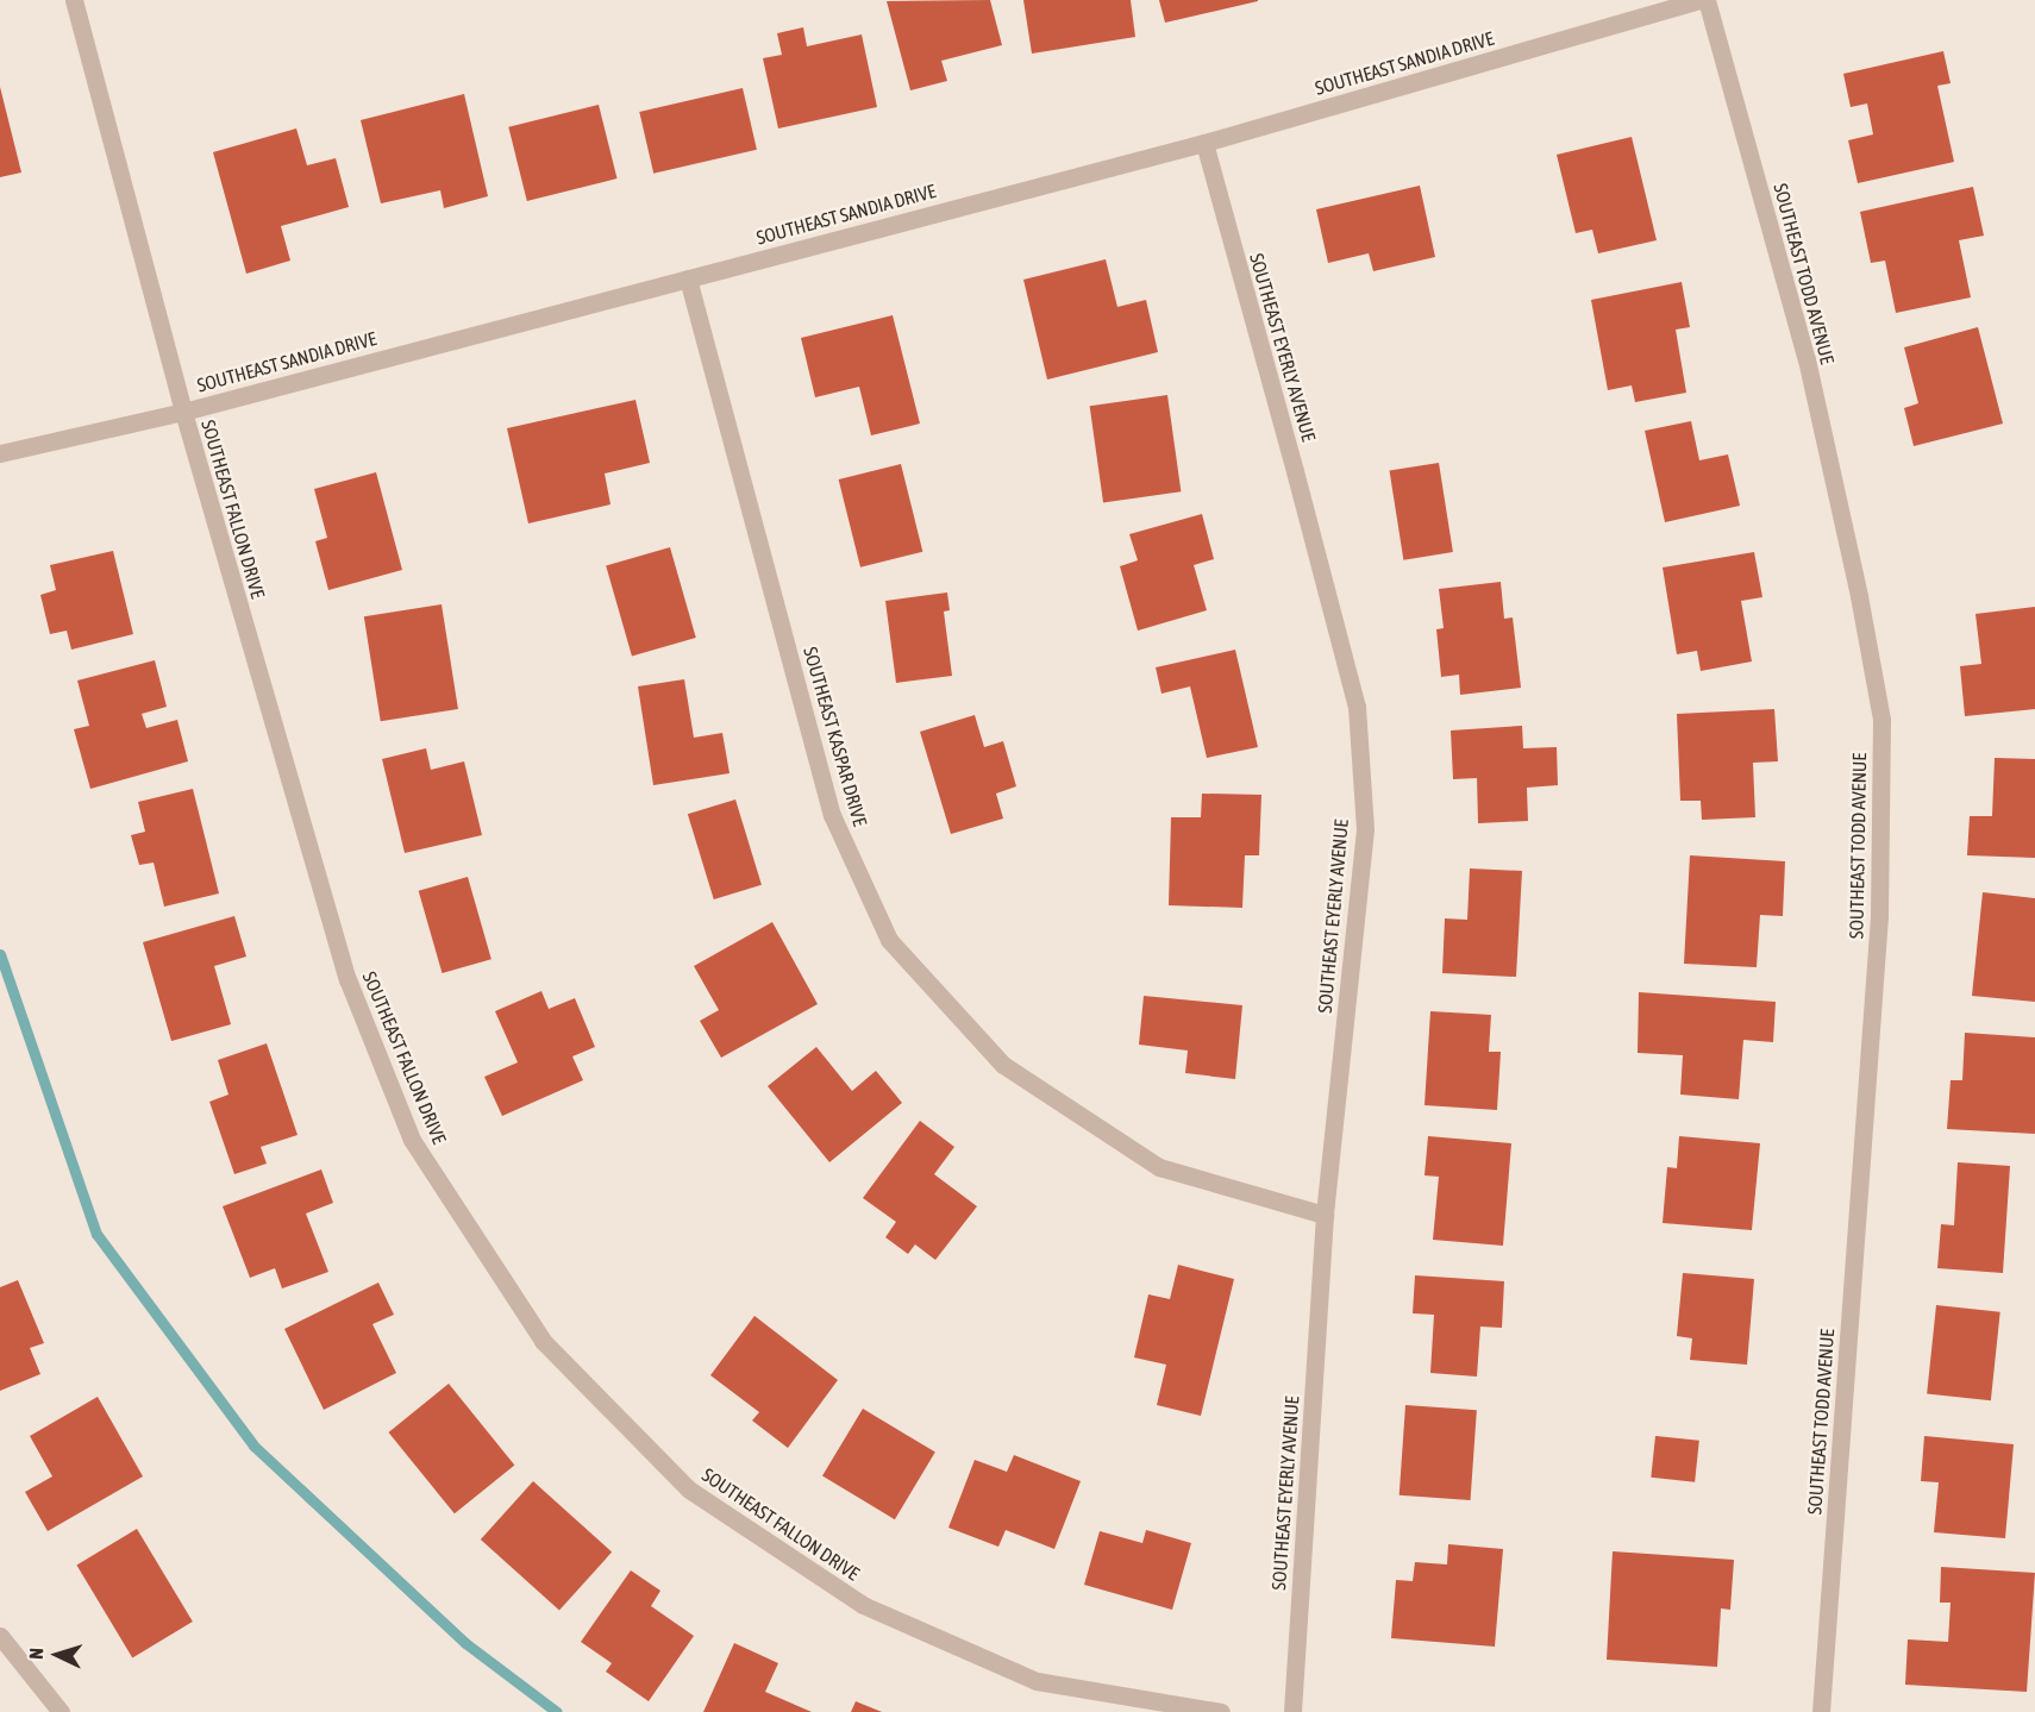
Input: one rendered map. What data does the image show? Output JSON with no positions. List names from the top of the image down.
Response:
{
  "streets": {
    "street": [
      "SOUTHEAST SANDIA DRIVE",
      "SOUTHEAST TODD AVENUE",
      "SOUTHEAST EYERLY AVENUE",
      "SOUTHEAST FALLON DRIVE",
      "SOUTHEAST KASPAR DRIVE"
    ]
  },
  "crossings": [
    ["SOUTHEAST SANDIA DRIVE", "SOUTHEAST EYERLY AVENUE"],
    ["SOUTHEAST SANDIA DRIVE", "SOUTHEAST FALLON DRIVE"],
    ["SOUTHEAST SANDIA DRIVE", "SOUTHEAST KASPAR DRIVE"],
    ["SOUTHEAST EYERLY AVENUE", "SOUTHEAST KASPAR DRIVE"]
  ],
  "north": "left"
}
